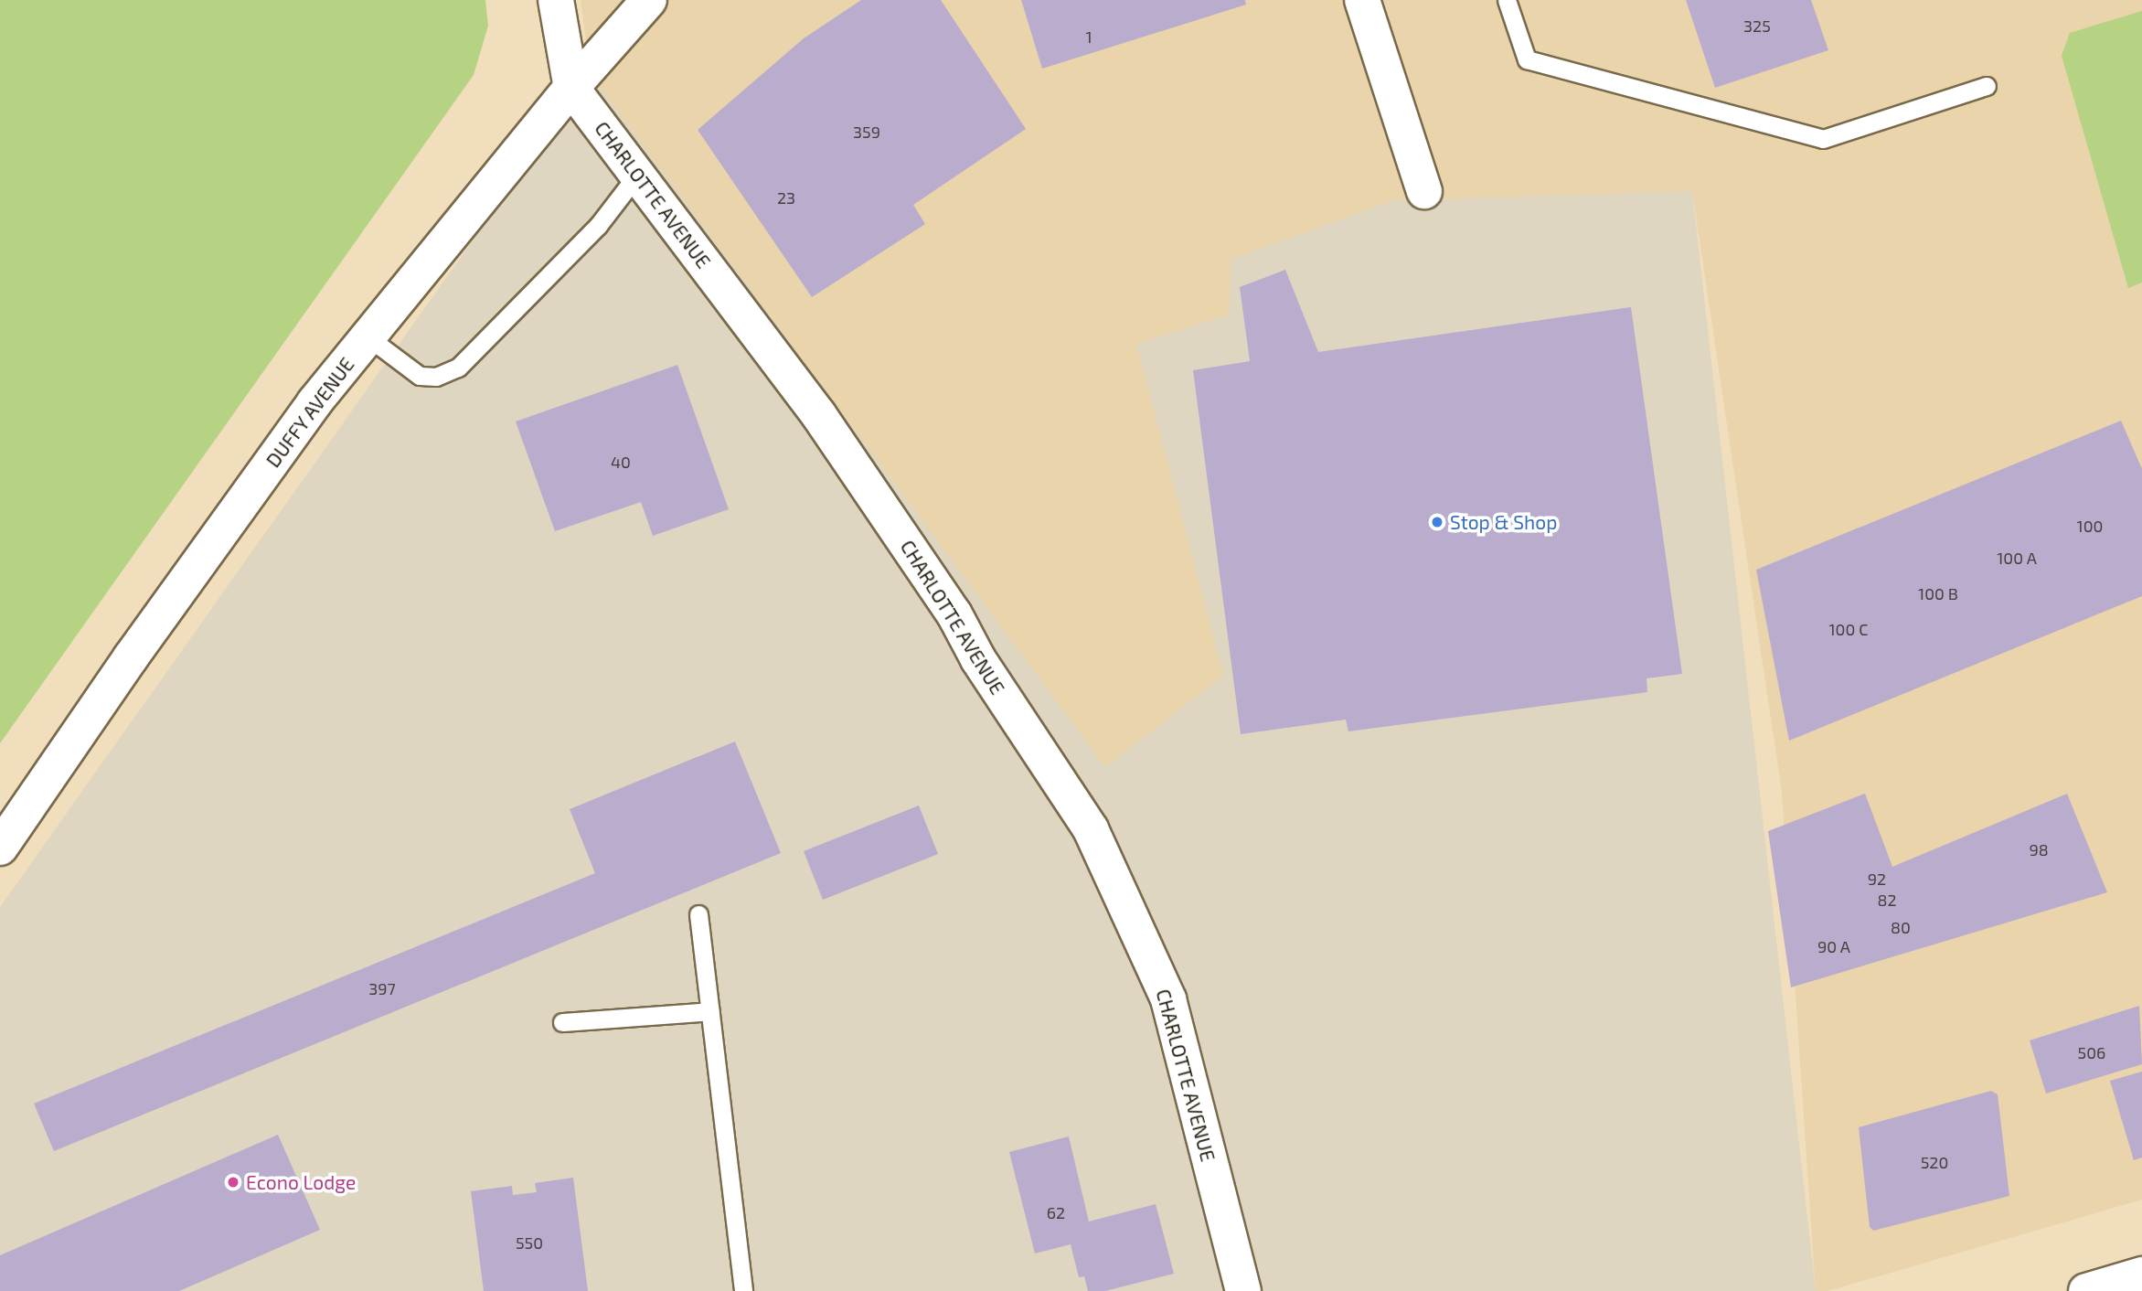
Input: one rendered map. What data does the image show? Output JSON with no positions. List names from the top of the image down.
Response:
{
  "streets": {
    "street": ["CHARLOTTE AVENUE", "DUFFY AVENUE"]
  },
  "crossings": [
    ["CHARLOTTE AVENUE", "DUFFY AVENUE"]
  ],
  "places": ["Stop & Shop", "Econo Lodge"],
  "house_numbers": [
    "325",
    "1",
    "359",
    "23",
    "40",
    "100",
    "100 A",
    "100 B",
    "100 C",
    "98",
    "92",
    "82",
    "80",
    "90 A",
    "397",
    "506",
    "520",
    "62",
    "550"
  ]
}
